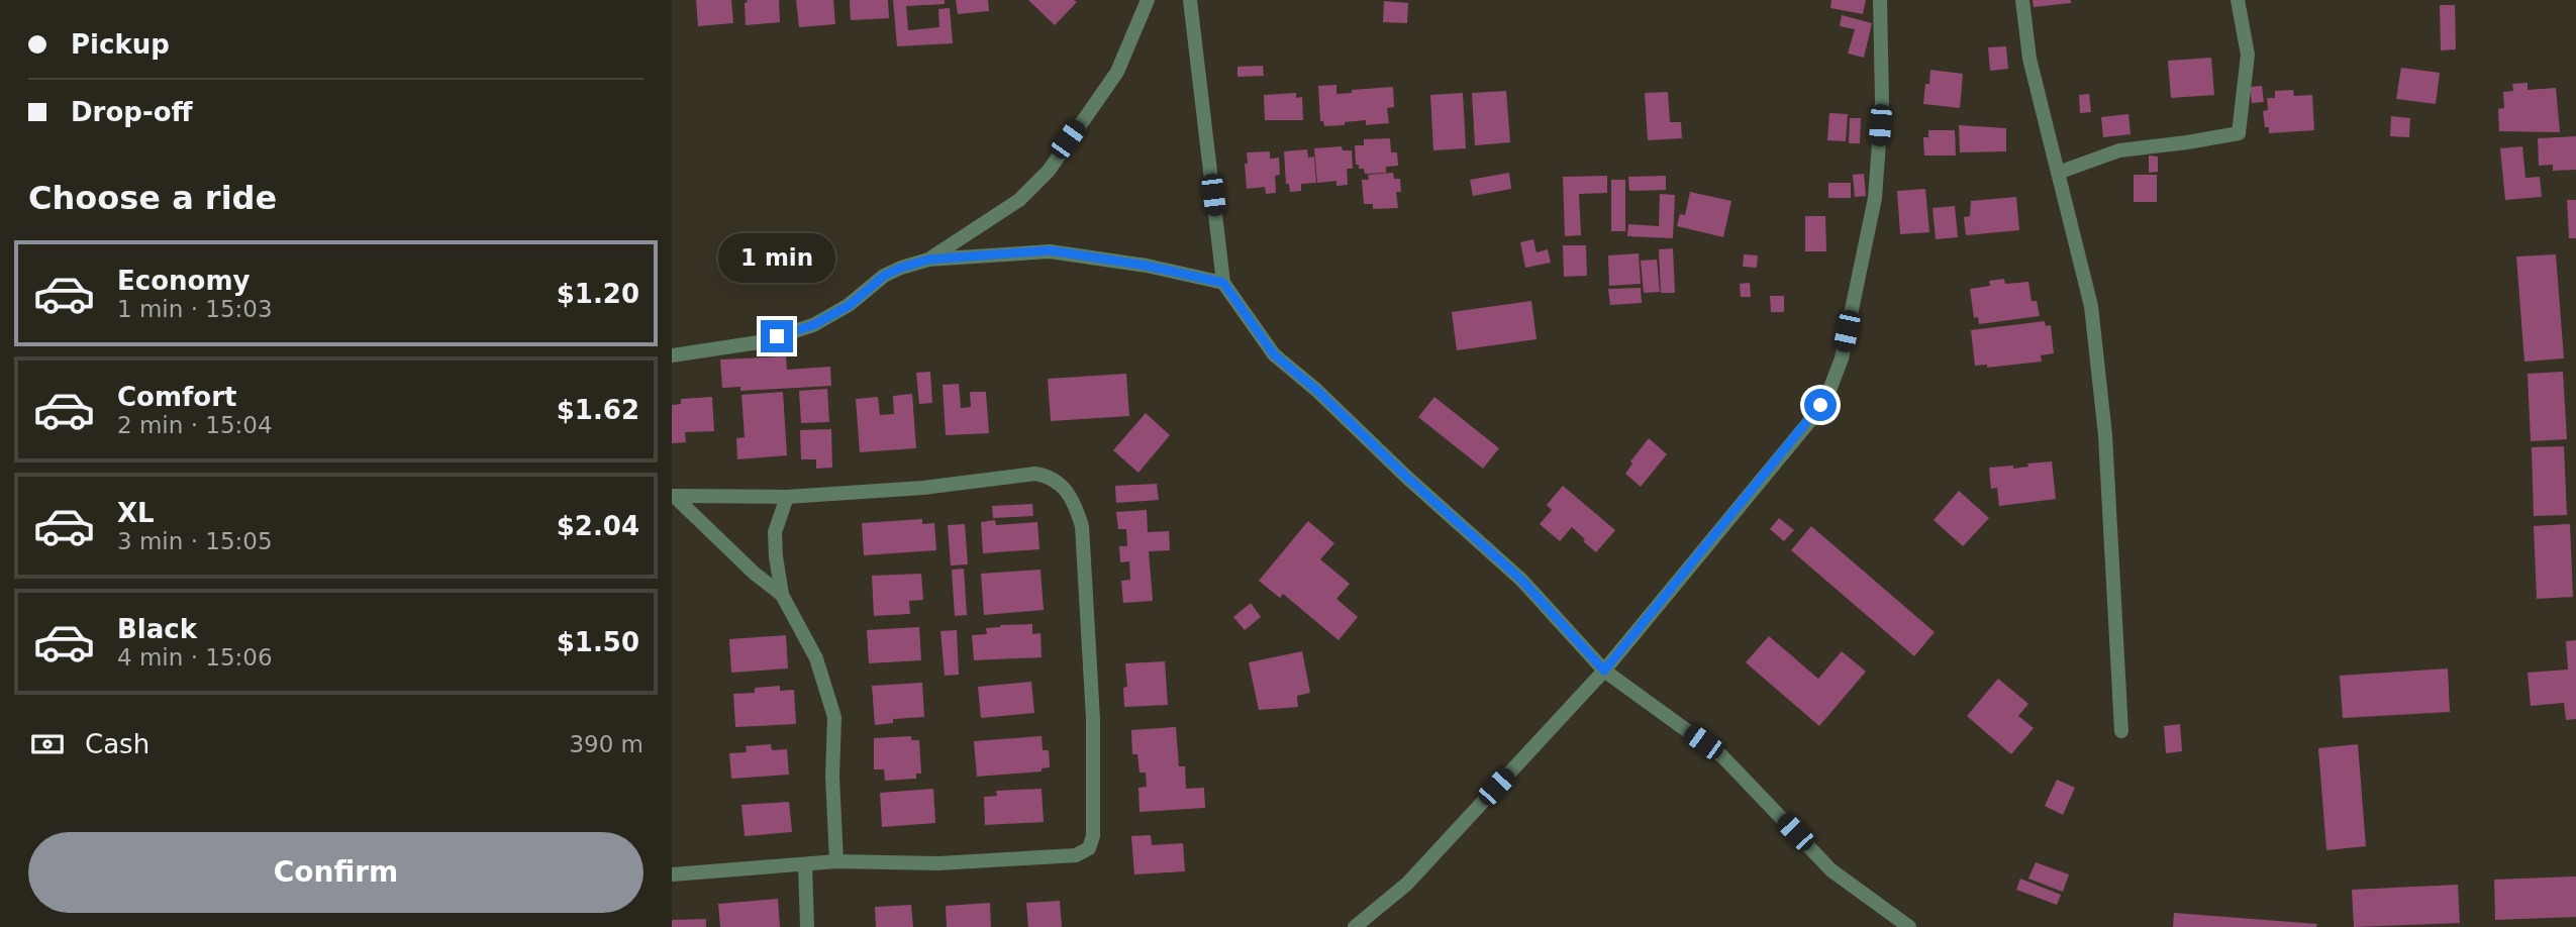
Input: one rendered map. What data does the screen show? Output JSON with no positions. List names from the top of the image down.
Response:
{
  "page": {
    "banner": ["Pickup", "Drop-off"],
    "heading": "Choose a ride",
    "bubble": "1 min",
    "list": [
      {
        "name": "Economy",
        "note": "1 min · 15:03",
        "value": "$1.20"
      },
      {
        "name": "Comfort",
        "note": "2 min · 15:04",
        "value": "$1.62"
      },
      {
        "name": "XL",
        "note": "3 min · 15:05",
        "value": "$2.04"
      },
      {
        "name": "Black",
        "note": "4 min · 15:06",
        "value": "$1.50"
      }
    ],
    "pay": ["Cash", "390 m"],
    "buttons": "Confirm"
  }
}
